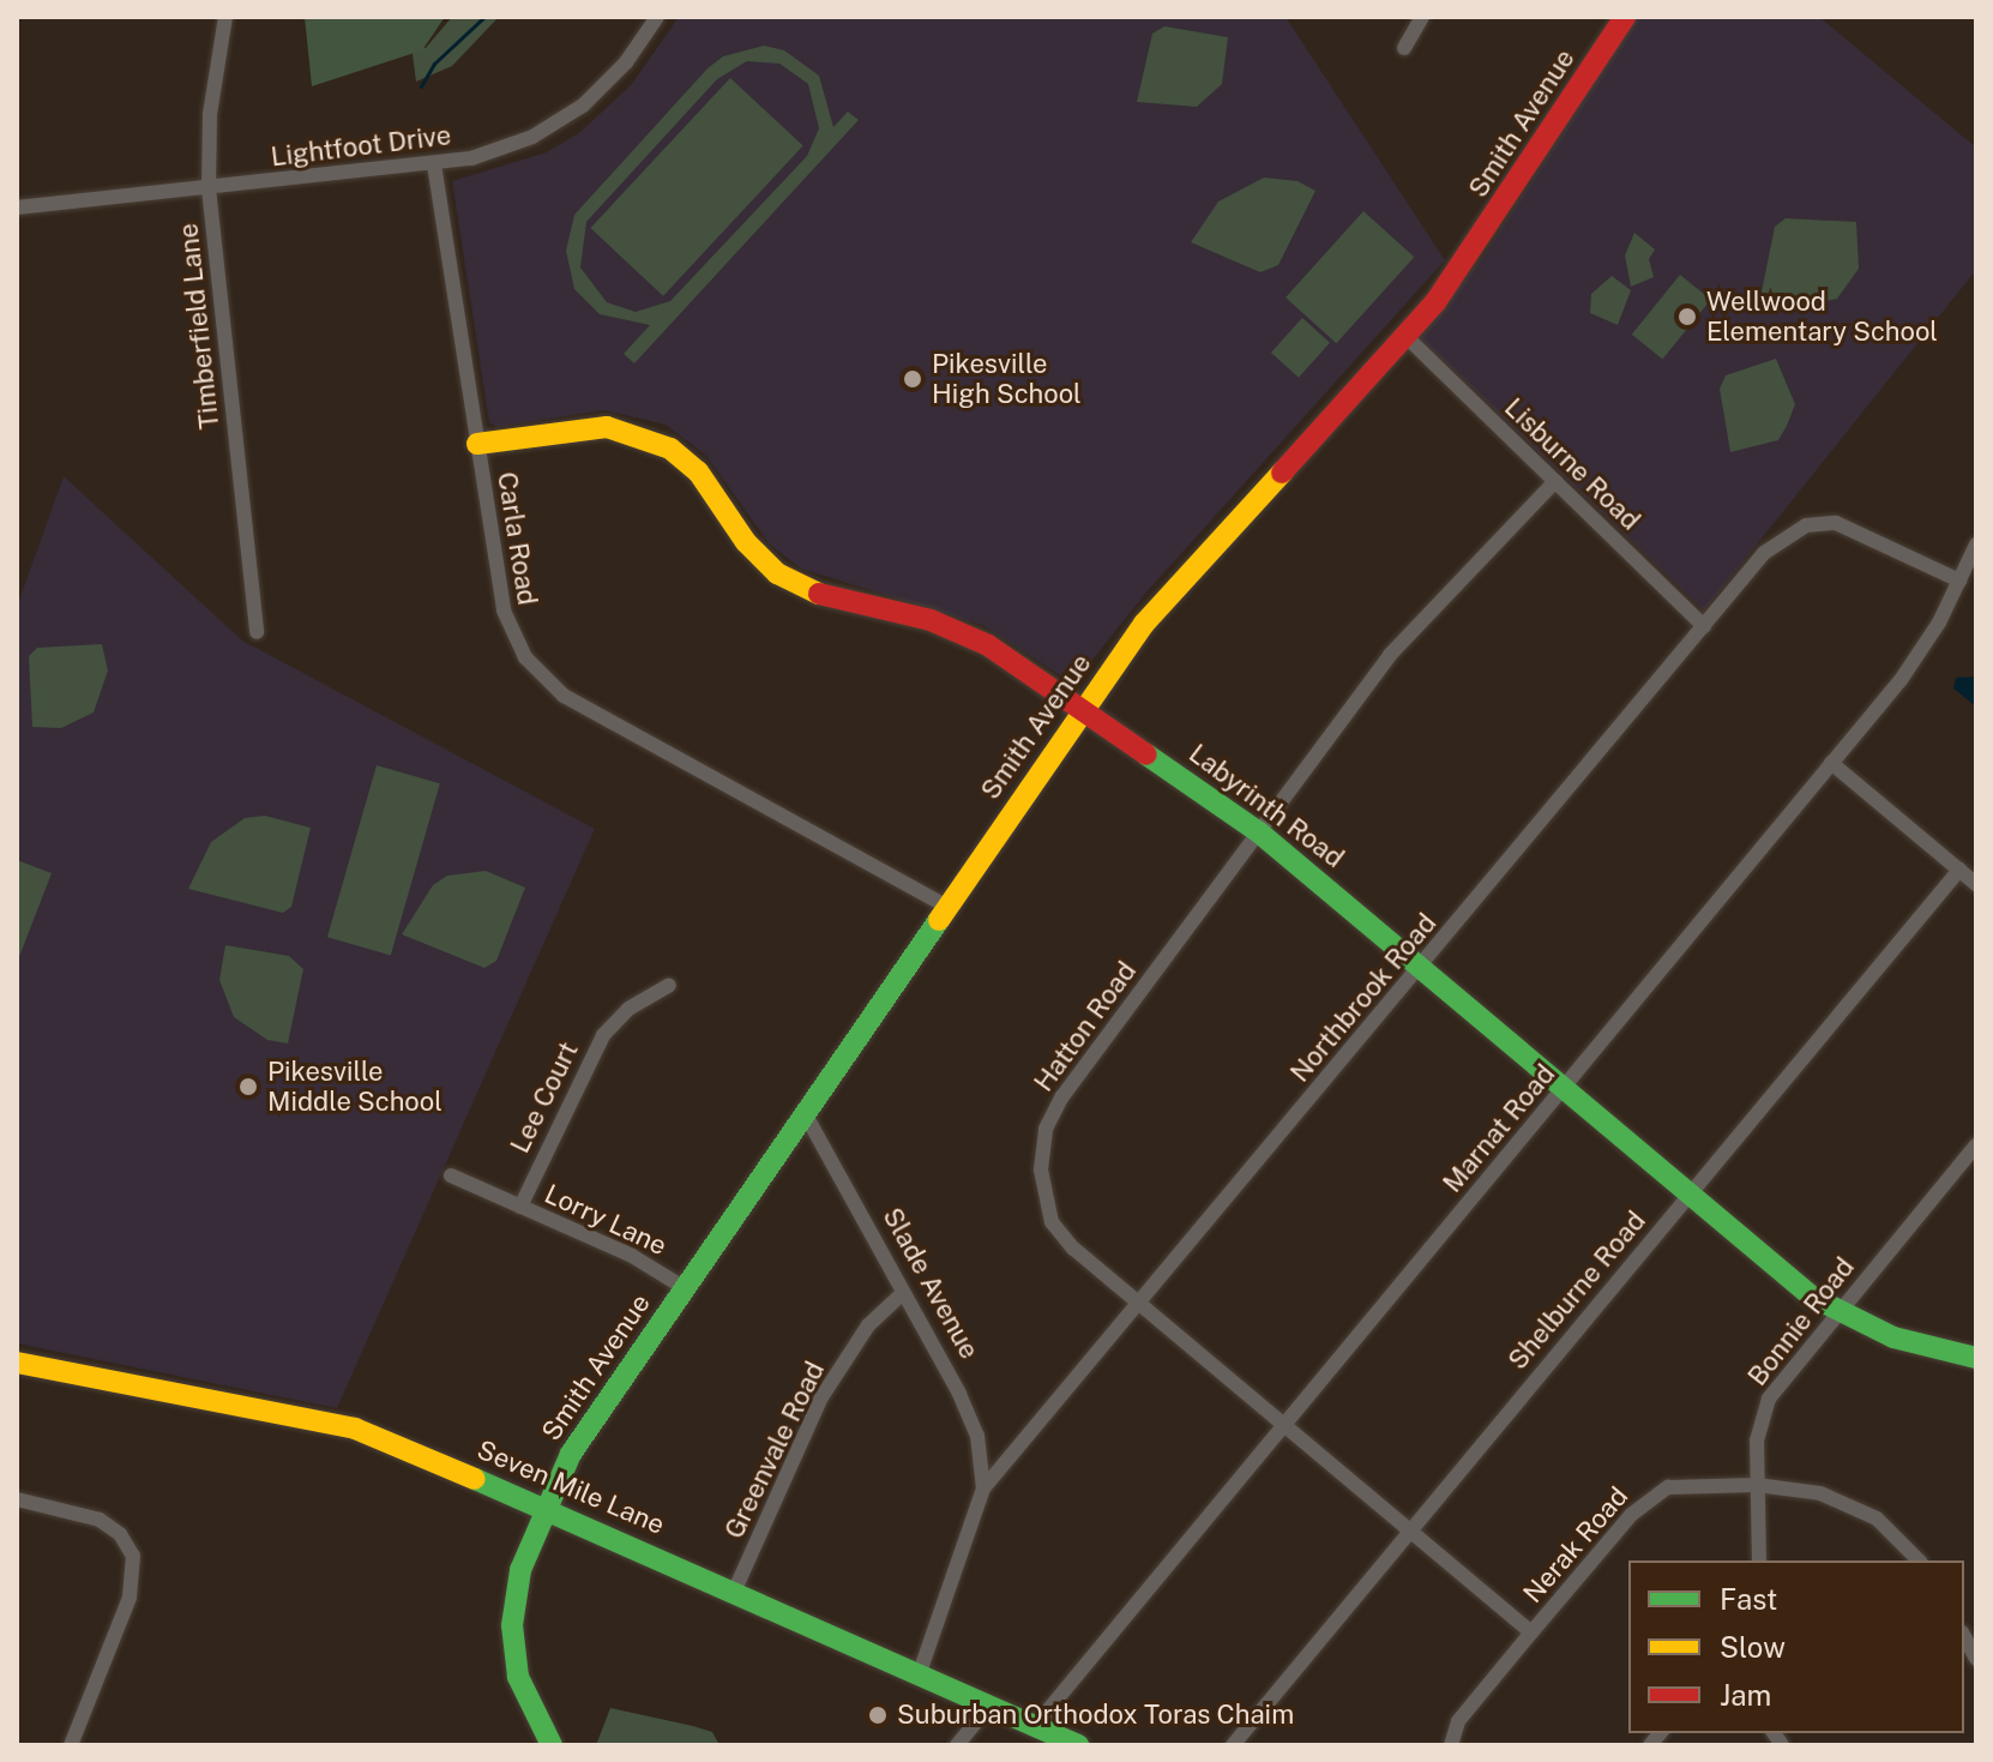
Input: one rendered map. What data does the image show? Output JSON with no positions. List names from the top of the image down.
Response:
{
  "streets": {
    "street": [
      "Smith Avenue",
      "Lightfoot Drive",
      "Timberfield Lane",
      "Lisburne Road",
      "Carla Road",
      "Labyrinth Road",
      "Northbrook Road",
      "Hatton Road",
      "Lee Court",
      "Marnat Road",
      "Lorry Lane",
      "Slade Avenue",
      "Shelburne Road",
      "Bonnie Road",
      "Greenvale Road",
      "Seven Mile Lane",
      "Nerak Road"
    ]
  },
  "crossings": [
    ["Smith Avenue", "Lisburne Road"],
    ["Smith Avenue", "Carla Road"],
    ["Smith Avenue", "Labyrinth Road"],
    ["Smith Avenue", "Lorry Lane"],
    ["Smith Avenue", "Slade Avenue"],
    ["Smith Avenue", "Seven Mile Lane"],
    ["Lightfoot Drive", "Timberfield Lane"],
    ["Lightfoot Drive", "Carla Road"],
    ["Lisburne Road", "Northbrook Road"],
    ["Lisburne Road", "Hatton Road"],
    ["Carla Road", "Labyrinth Road"],
    ["Labyrinth Road", "Northbrook Road"],
    ["Labyrinth Road", "Hatton Road"],
    ["Labyrinth Road", "Marnat Road"],
    ["Labyrinth Road", "Shelburne Road"],
    ["Labyrinth Road", "Bonnie Road"],
    ["Northbrook Road", "Hatton Road"],
    ["Northbrook Road", "Marnat Road"],
    ["Northbrook Road", "Slade Avenue"],
    ["Northbrook Road", "Seven Mile Lane"],
    ["Hatton Road", "Marnat Road"],
    ["Hatton Road", "Shelburne Road"],
    ["Hatton Road", "Nerak Road"],
    ["Lee Court", "Lorry Lane"],
    ["Marnat Road", "Seven Mile Lane"],
    ["Slade Avenue", "Greenvale Road"],
    ["Bonnie Road", "Nerak Road"],
    ["Greenvale Road", "Seven Mile Lane"]
  ],
  "places": [
    "Wellwood Elementary School",
    "Pikesville High School",
    "Pikesville Middle School",
    "Suburban Orthodox Toras Chaim"
  ],
  "legend": ["Fast", "Slow", "Jam"]
}
